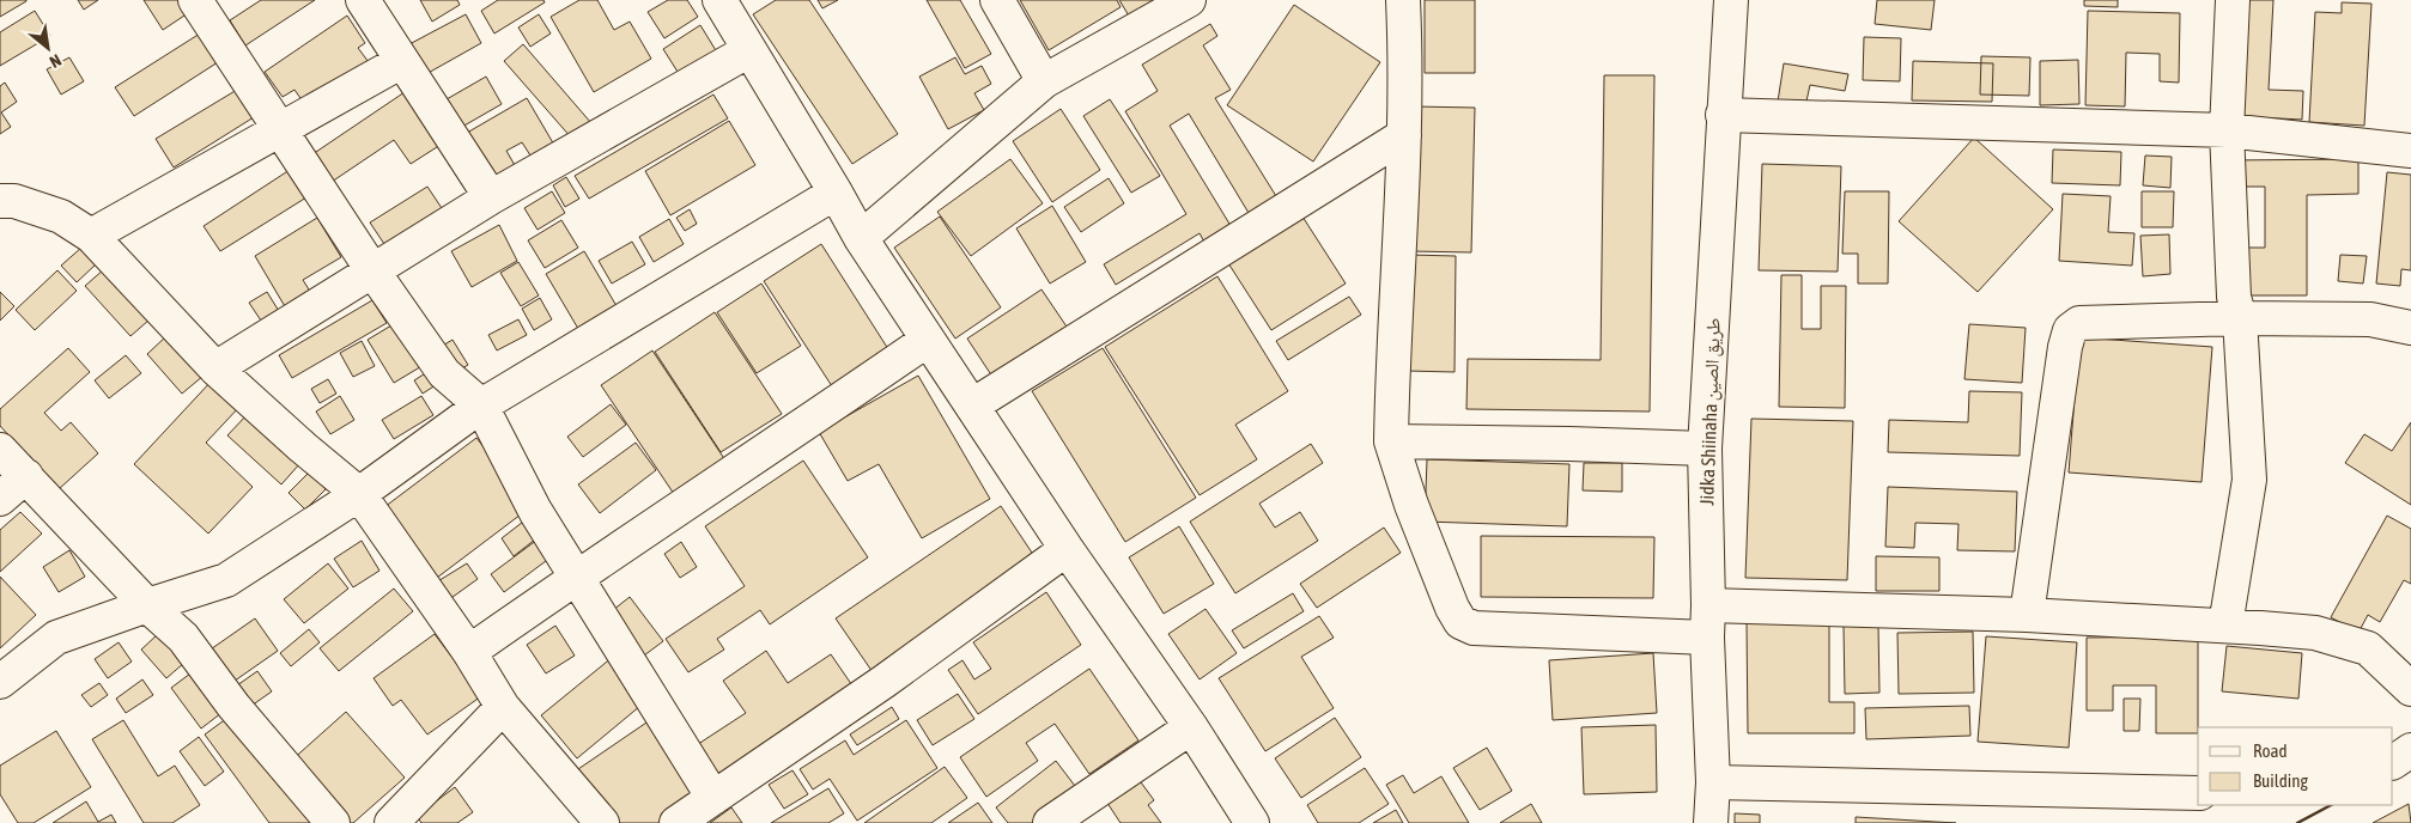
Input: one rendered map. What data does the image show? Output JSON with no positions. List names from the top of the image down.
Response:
{
  "streets": {
    "street": ["Jidka Shiinaha طريق الصين"]
  },
  "legend": ["Road", "Building"],
  "north": "bottom right"
}
